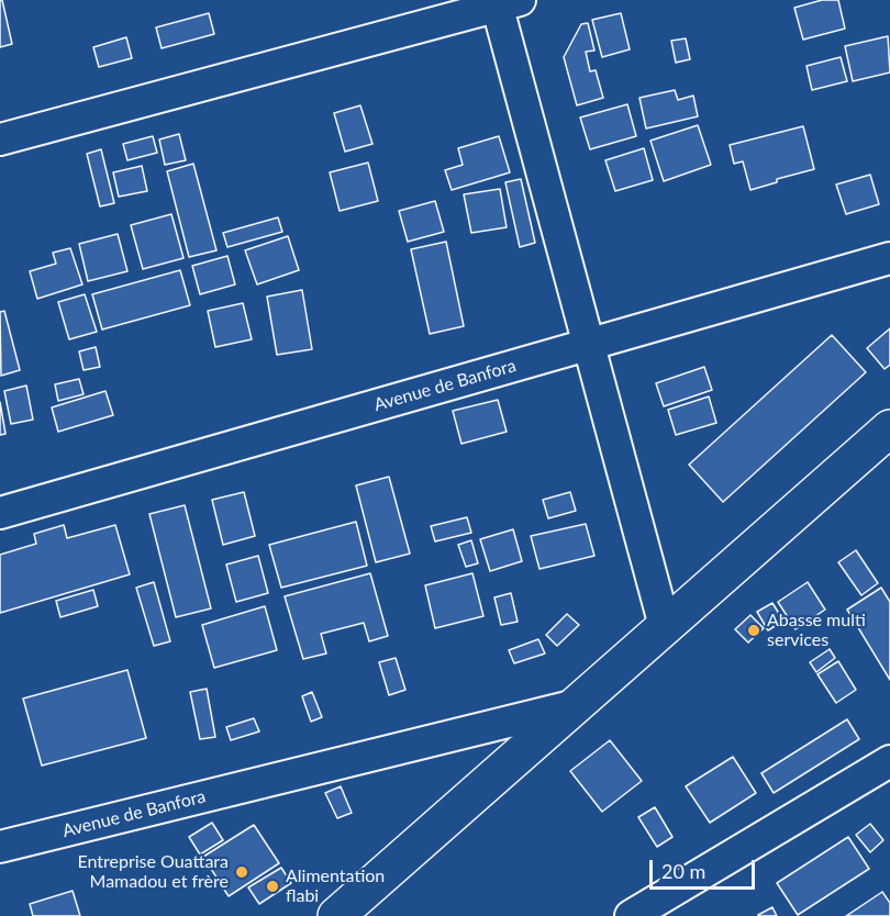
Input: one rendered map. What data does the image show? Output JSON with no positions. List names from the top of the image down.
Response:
{
  "streets": {
    "main road": ["Avenue de Banfora"]
  },
  "places": ["Abasse multi services", "Entreprise Ouattara Mamadou et frère", "Alimentation flabi"],
  "scale_bar": "20 m"
}
